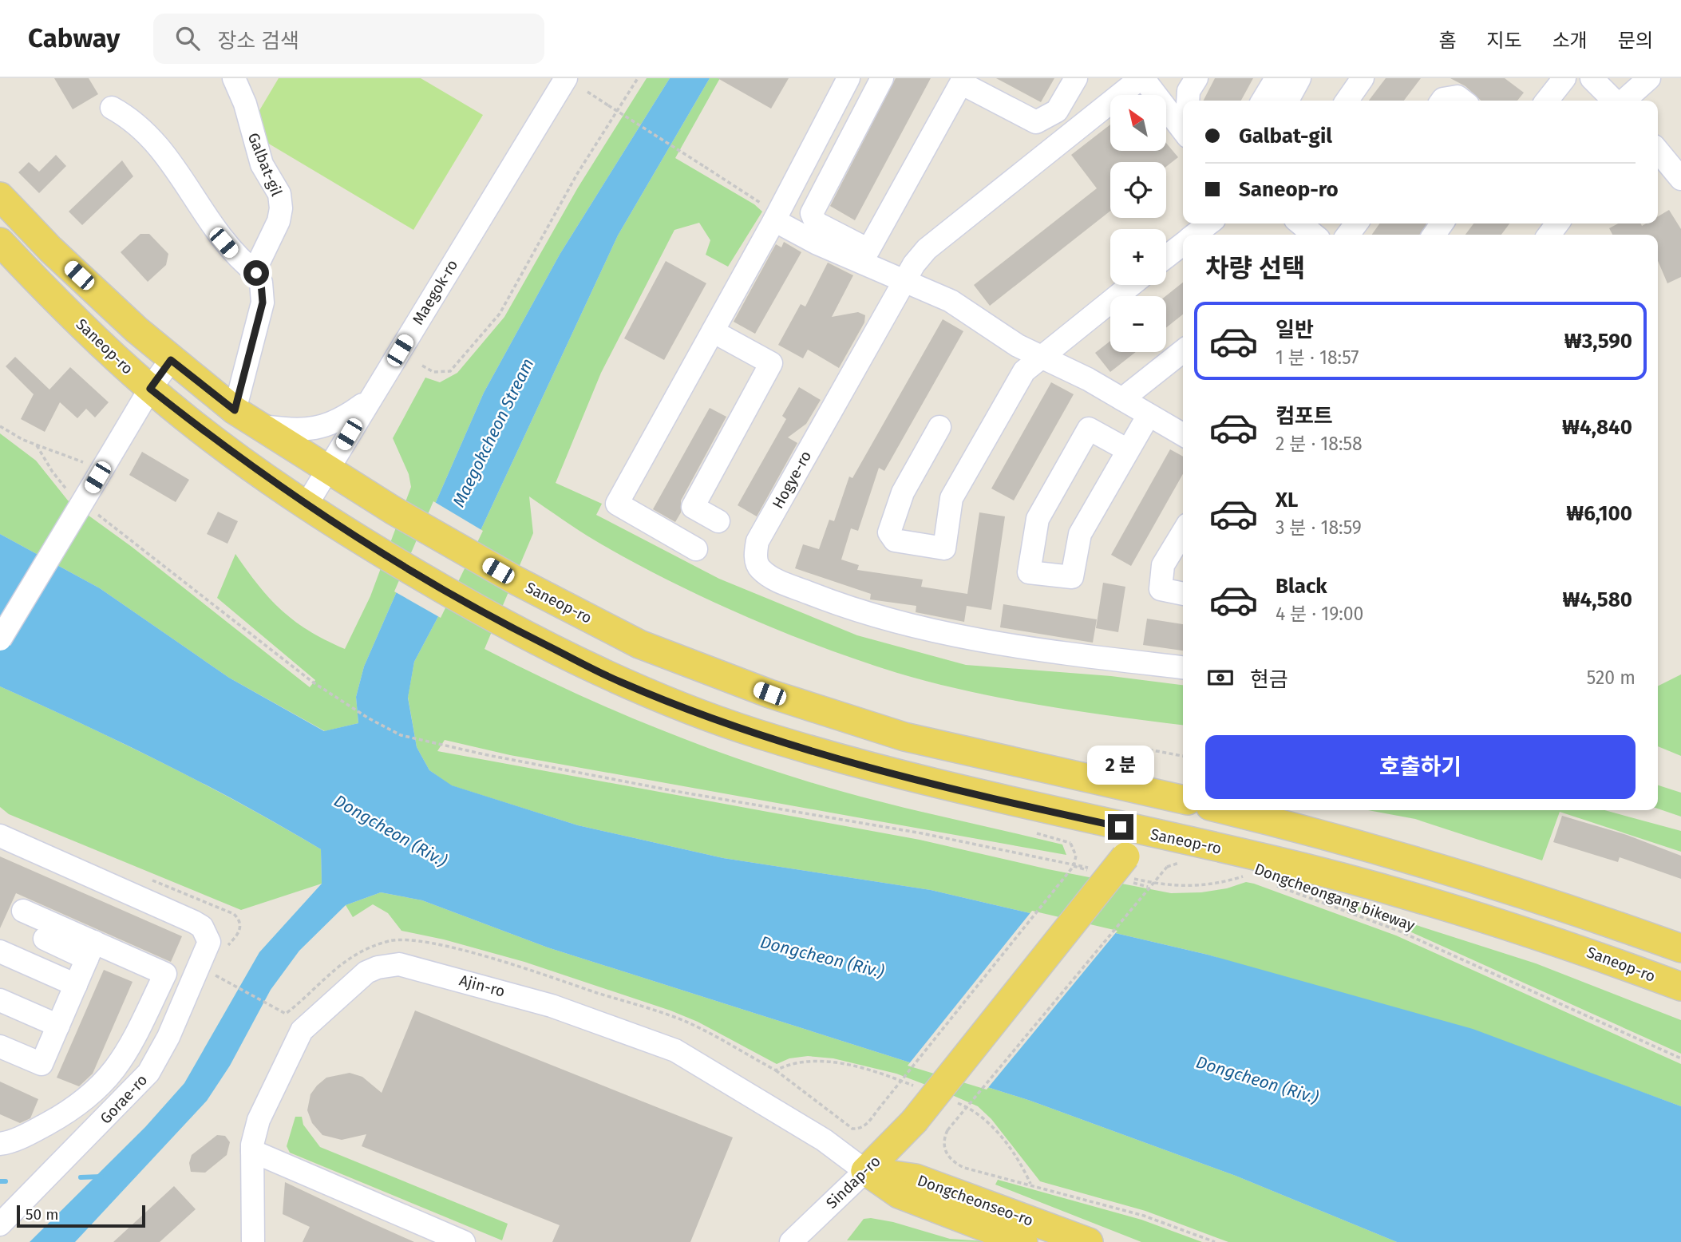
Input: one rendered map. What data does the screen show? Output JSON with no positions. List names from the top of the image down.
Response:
{
  "streets": {
    "main road": ["Saneop-ro", "Sindap-ro", "Dongcheonseo-ro"],
    "street": [
      "Galbat-gil",
      "Maegok-ro",
      "Hogye-ro",
      "Ajin-ro",
      "Gorae-ro"
    ],
    "path": ["Dongcheongang bikeway"]
  },
  "crossings": [
    ["Maegok-ro", "Saneop-ro"],
    ["Saneop-ro", "Sindap-ro"],
    ["Ajin-ro", "Sindap-ro"],
    ["Ajin-ro", "Dongcheonseo-ro"],
    ["Sindap-ro", "Dongcheonseo-ro"]
  ],
  "water": ["Maegokcheon Stream", "Dongcheon (Riv.)"],
  "scale_bar": "50 m",
  "north": "top left",
  "page": {
    "header": "Cabway",
    "search": "장소 검색",
    "nav": [
      "홈",
      "지도",
      "소개",
      "문의"
    ],
    "map_buttons": ["+", "−"],
    "banner": ["Galbat-gil", "Saneop-ro"],
    "heading": "차량 선택",
    "list": [
      {
        "name": "일반",
        "note": "1 분 · 18:57",
        "value": "₩3,590"
      },
      {
        "name": "컴포트",
        "note": "2 분 · 18:58",
        "value": "₩4,840"
      },
      {
        "name": "XL",
        "note": "3 분 · 18:59",
        "value": "₩6,100"
      },
      {
        "name": "Black",
        "note": "4 분 · 19:00",
        "value": "₩4,580"
      }
    ],
    "pay": ["현금", "520 m"],
    "buttons": "호출하기",
    "bubble": "2 분",
    "scale": "50 m"
  }
}
